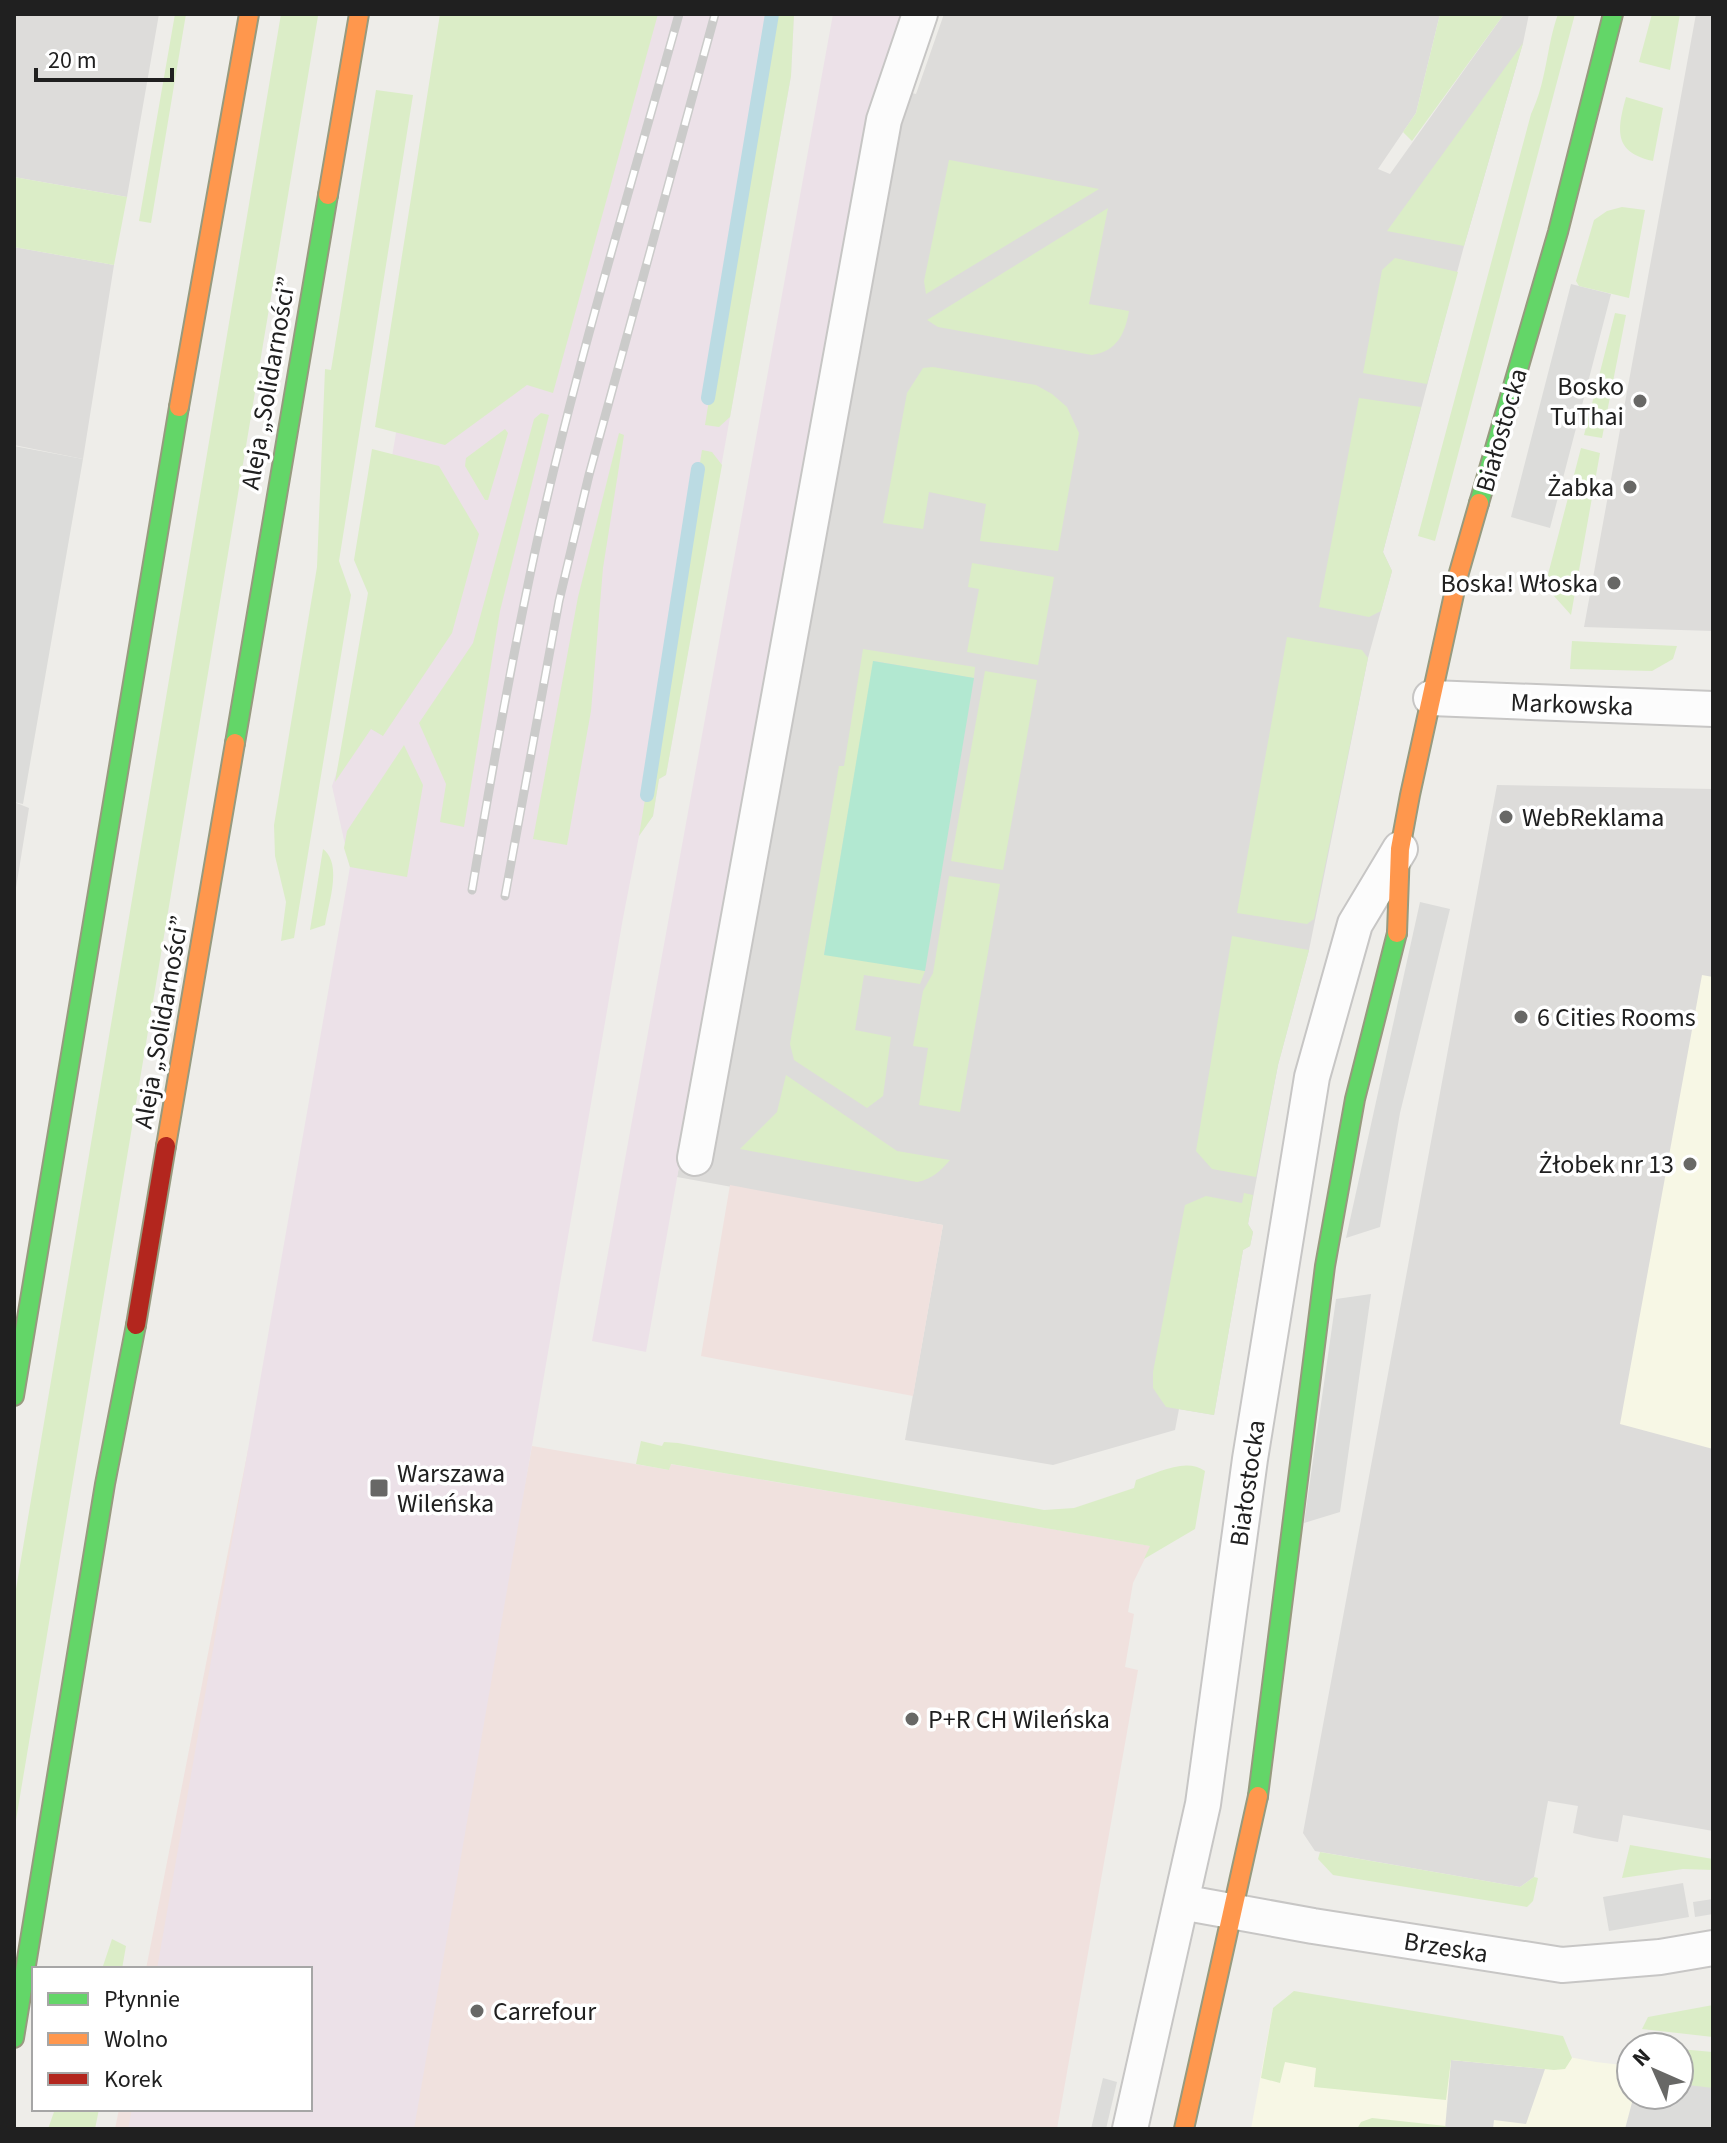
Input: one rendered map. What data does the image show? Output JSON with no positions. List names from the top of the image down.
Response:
{
  "streets": {
    "main road": ["Aleja „Solidarności”", "Białostocka"],
    "street": ["Markowska", "Brzeska"]
  },
  "crossings": [
    ["Białostocka", "Markowska"],
    ["Białostocka", "Brzeska"]
  ],
  "places": {
    "other": [
      "Bosko TuThai",
      "Żabka",
      "Boska! Włoska",
      "WebReklama",
      "6 Cities Rooms",
      "Żłobek nr 13",
      "P+R CH Wileńska",
      "Carrefour"
    ],
    "transit": ["Warszawa Wileńska"]
  },
  "legend": ["Płynnie", "Wolno", "Korek"],
  "scale_bar": "20 m",
  "north": "top left"
}
